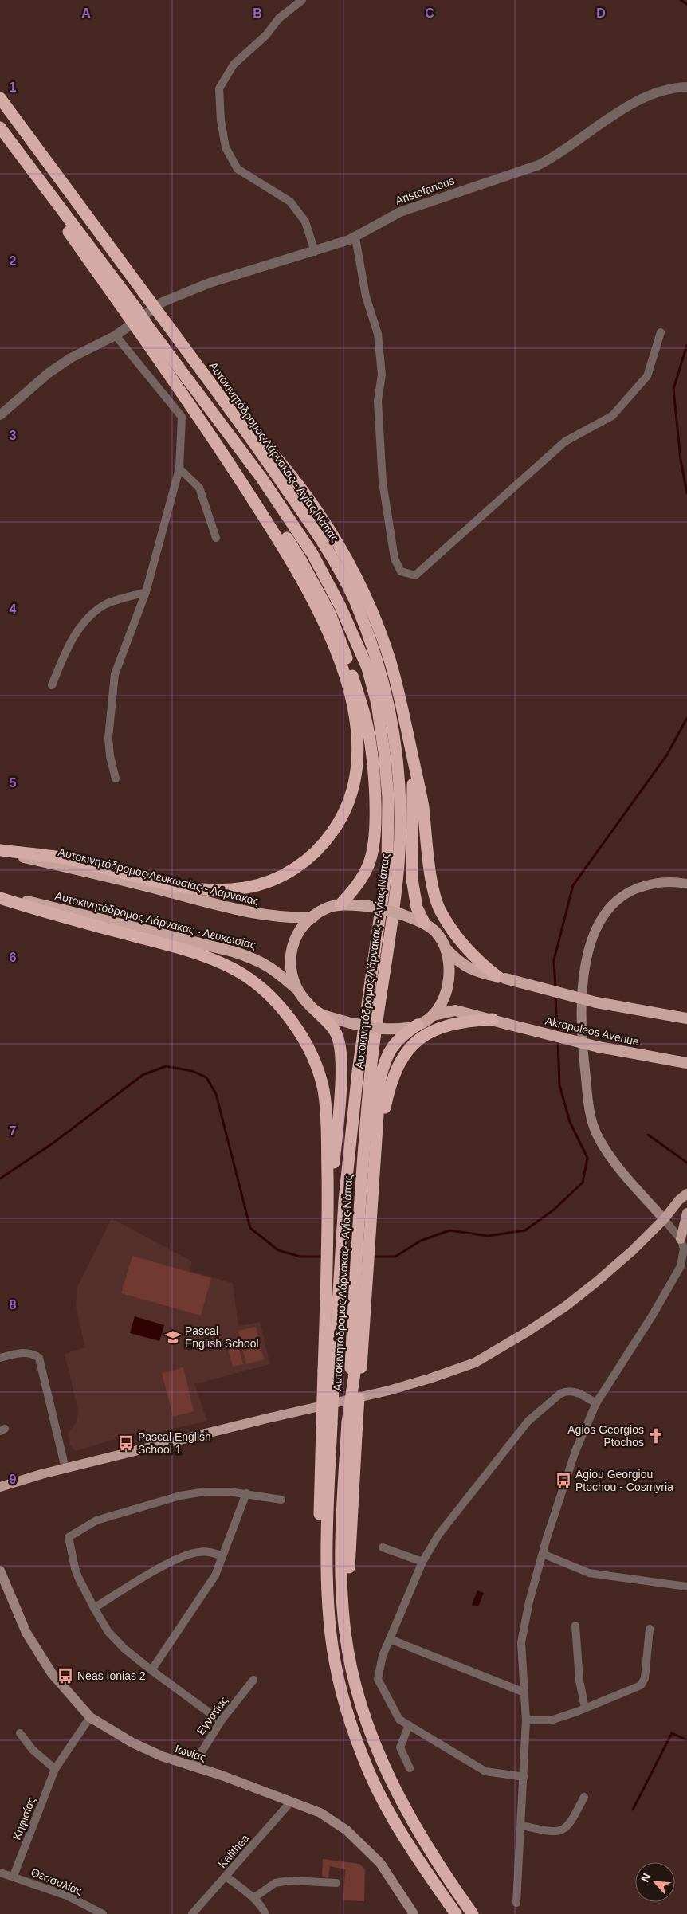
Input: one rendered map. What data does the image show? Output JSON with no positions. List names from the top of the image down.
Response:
{
  "streets": {
    "highway": [
      "Αυτοκινητόδρομος Λάρνακας - Αγίας Νάπας",
      "Αυτοκινητόδρομος Λευκωσίας - Λάρνακας",
      "Αυτοκινητόδρομος Λάρνακας - Λευκωσίας",
      "Akropoleos Avenue"
    ],
    "main road": ["Ιωνίας"],
    "street": [
      "Aristofanous",
      "Εγνατίας",
      "Κηφισίας",
      "Kalithea",
      "Θεσσαλίας"
    ]
  },
  "crossings": [
    ["Εγνατίας", "Ιωνίας"],
    ["Ιωνίας", "Κηφισίας"],
    ["Ιωνίας", "Kalithea"],
    ["Κηφισίας", "Θεσσαλίας"]
  ],
  "places": {
    "school or university": ["Pascal English School"],
    "church": ["Agios Georgios Ptochos"],
    "bus stop": ["Pascal English School 1", "Agiou Georgiou Ptochou - Cosmyria", "Neas Ionias 2"]
  },
  "north": "top left",
  "grid": {
    "columns": [
      "A",
      "B",
      "C",
      "D"
    ],
    "rows": [
      "1",
      "2",
      "3",
      "4",
      "5",
      "6",
      "7",
      "8",
      "9"
    ]
  }
}
